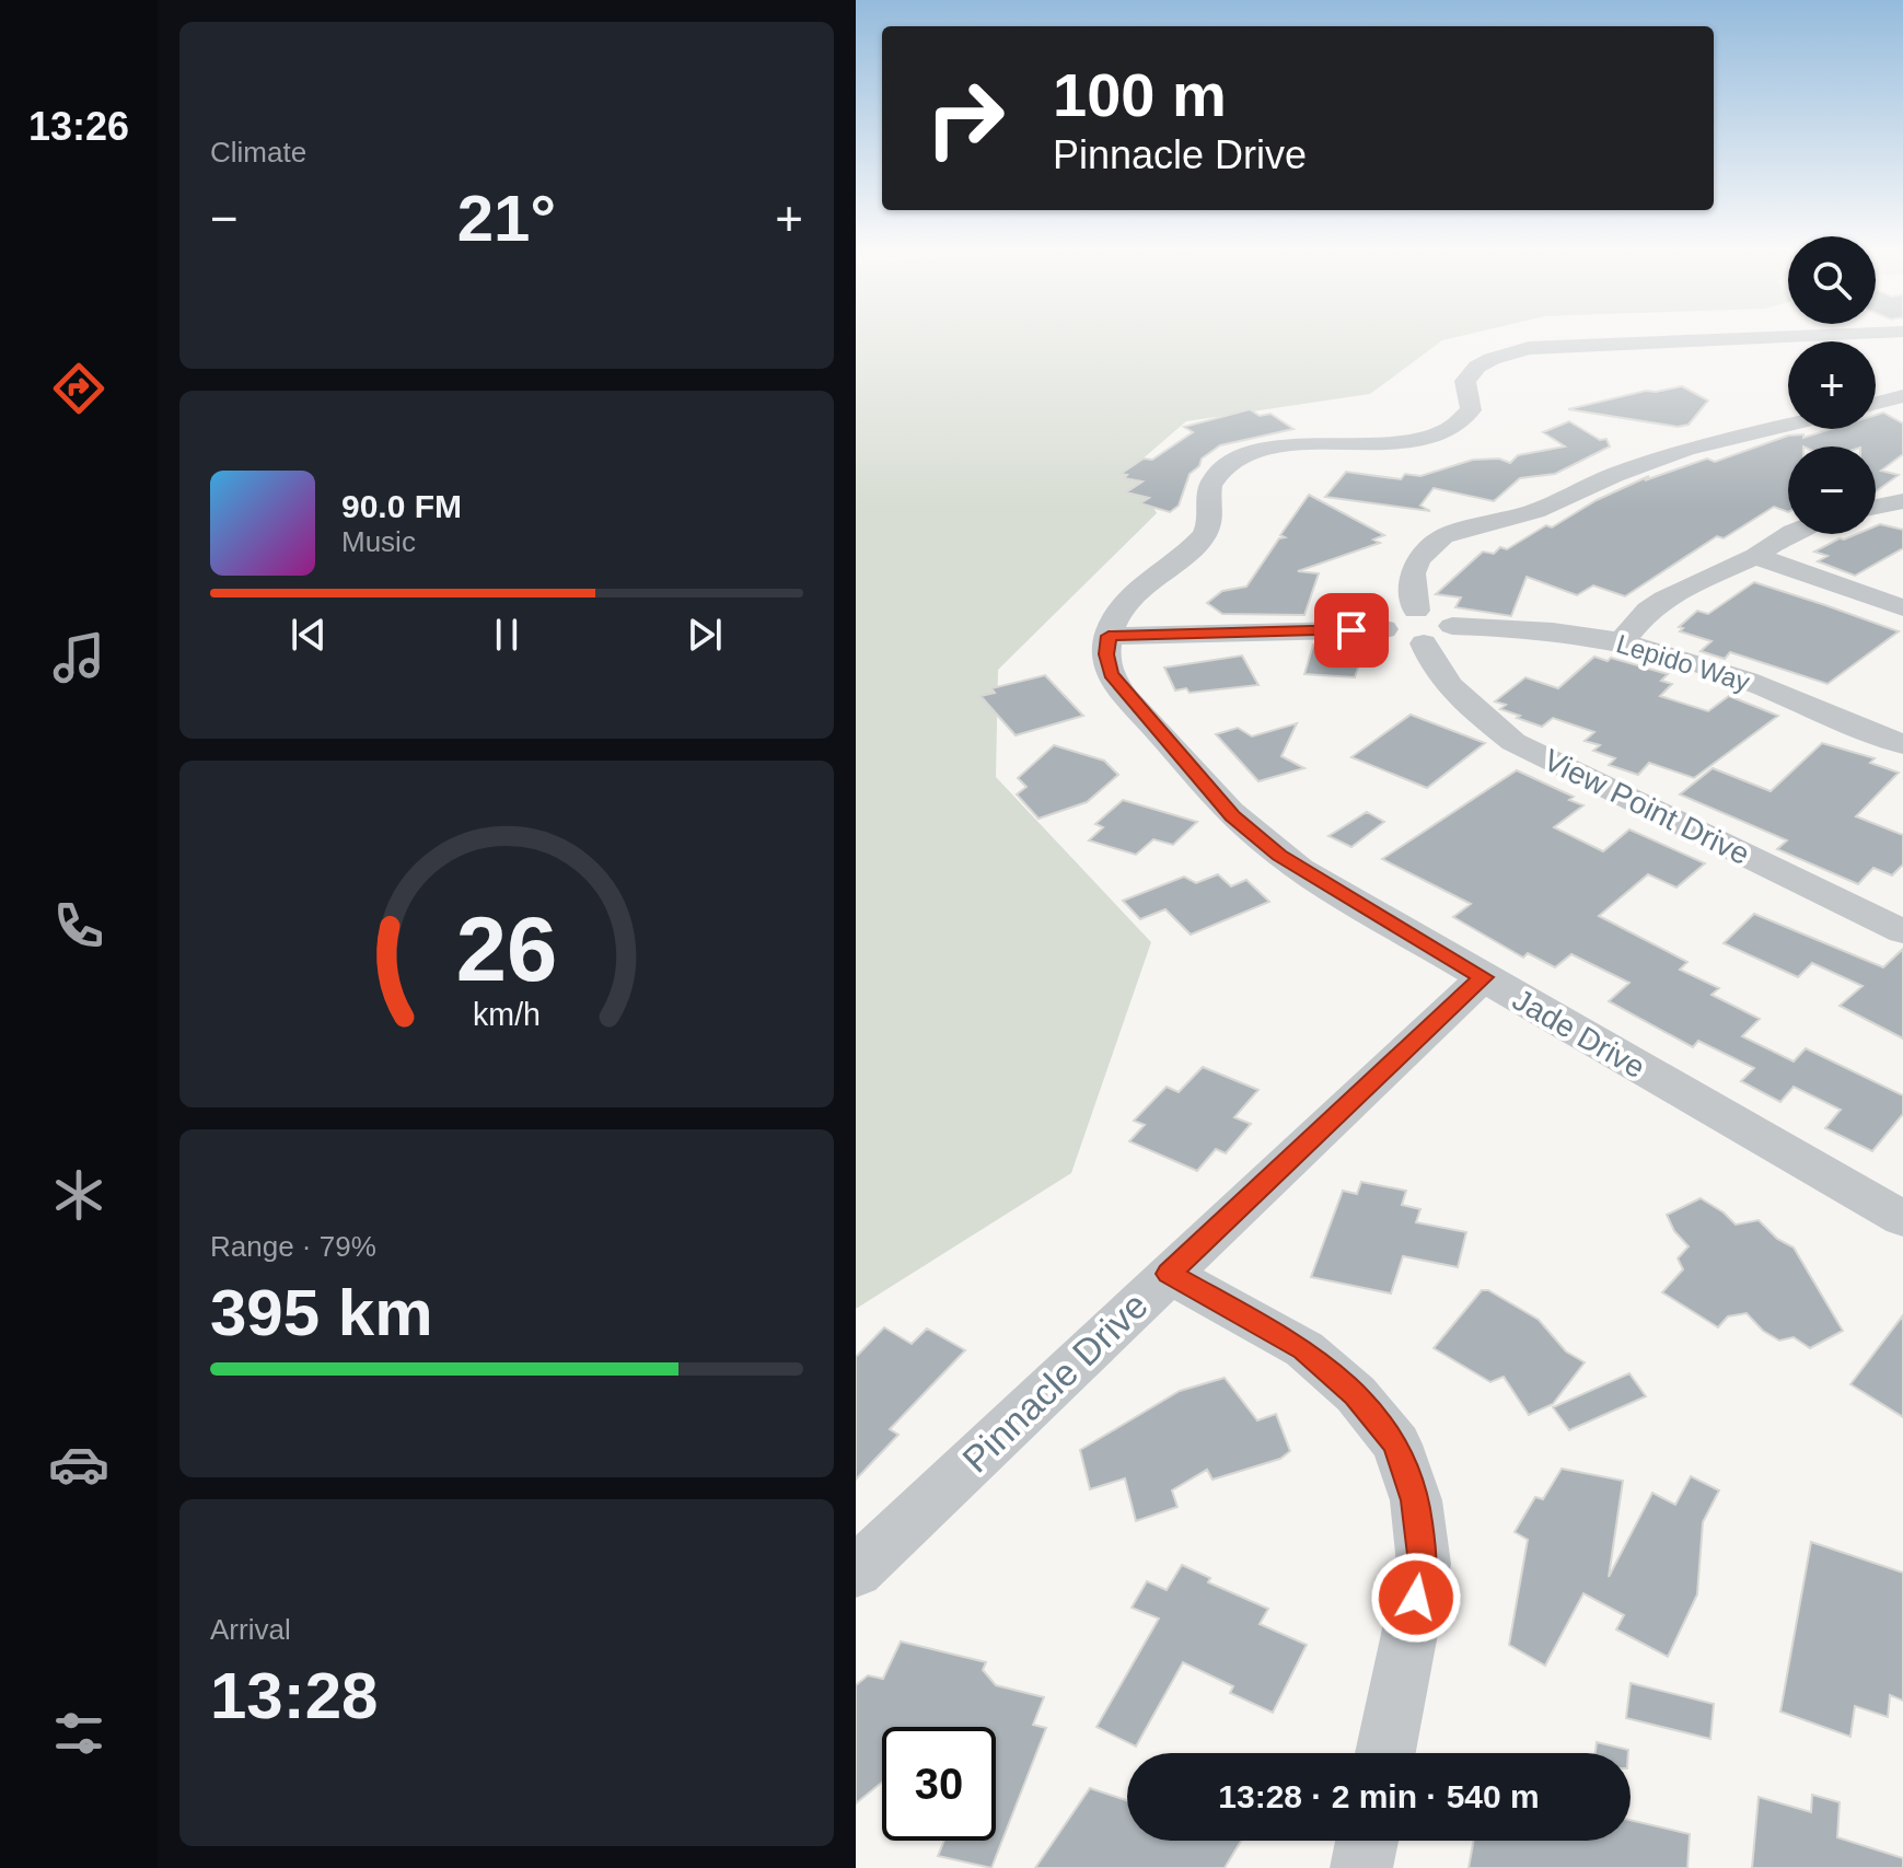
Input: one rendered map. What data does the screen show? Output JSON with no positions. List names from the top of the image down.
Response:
{
  "streets": {
    "street": [
      "Lepido Way",
      "View Point Drive",
      "Jade Drive",
      "Pinnacle Drive"
    ]
  },
  "crossings": [
    ["Lepido Way", "View Point Drive"],
    ["Jade Drive", "Pinnacle Drive"]
  ],
  "page": {
    "tabs": "13:26",
    "tile": [
      "Climate",
      ["Range · 79%", "395 km"],
      ["Arrival", "13:28"]
    ],
    "turn": ["100 m", "Pinnacle Drive"],
    "heat": ["−", "21°", "+"],
    "map_buttons": ["+", "−"],
    "song": ["90.0 FM", "Music"],
    "limit": "30",
    "trip": "13:28 · 2 min · 540 m",
    "gauge": ["26", "km/h"]
  }
}
